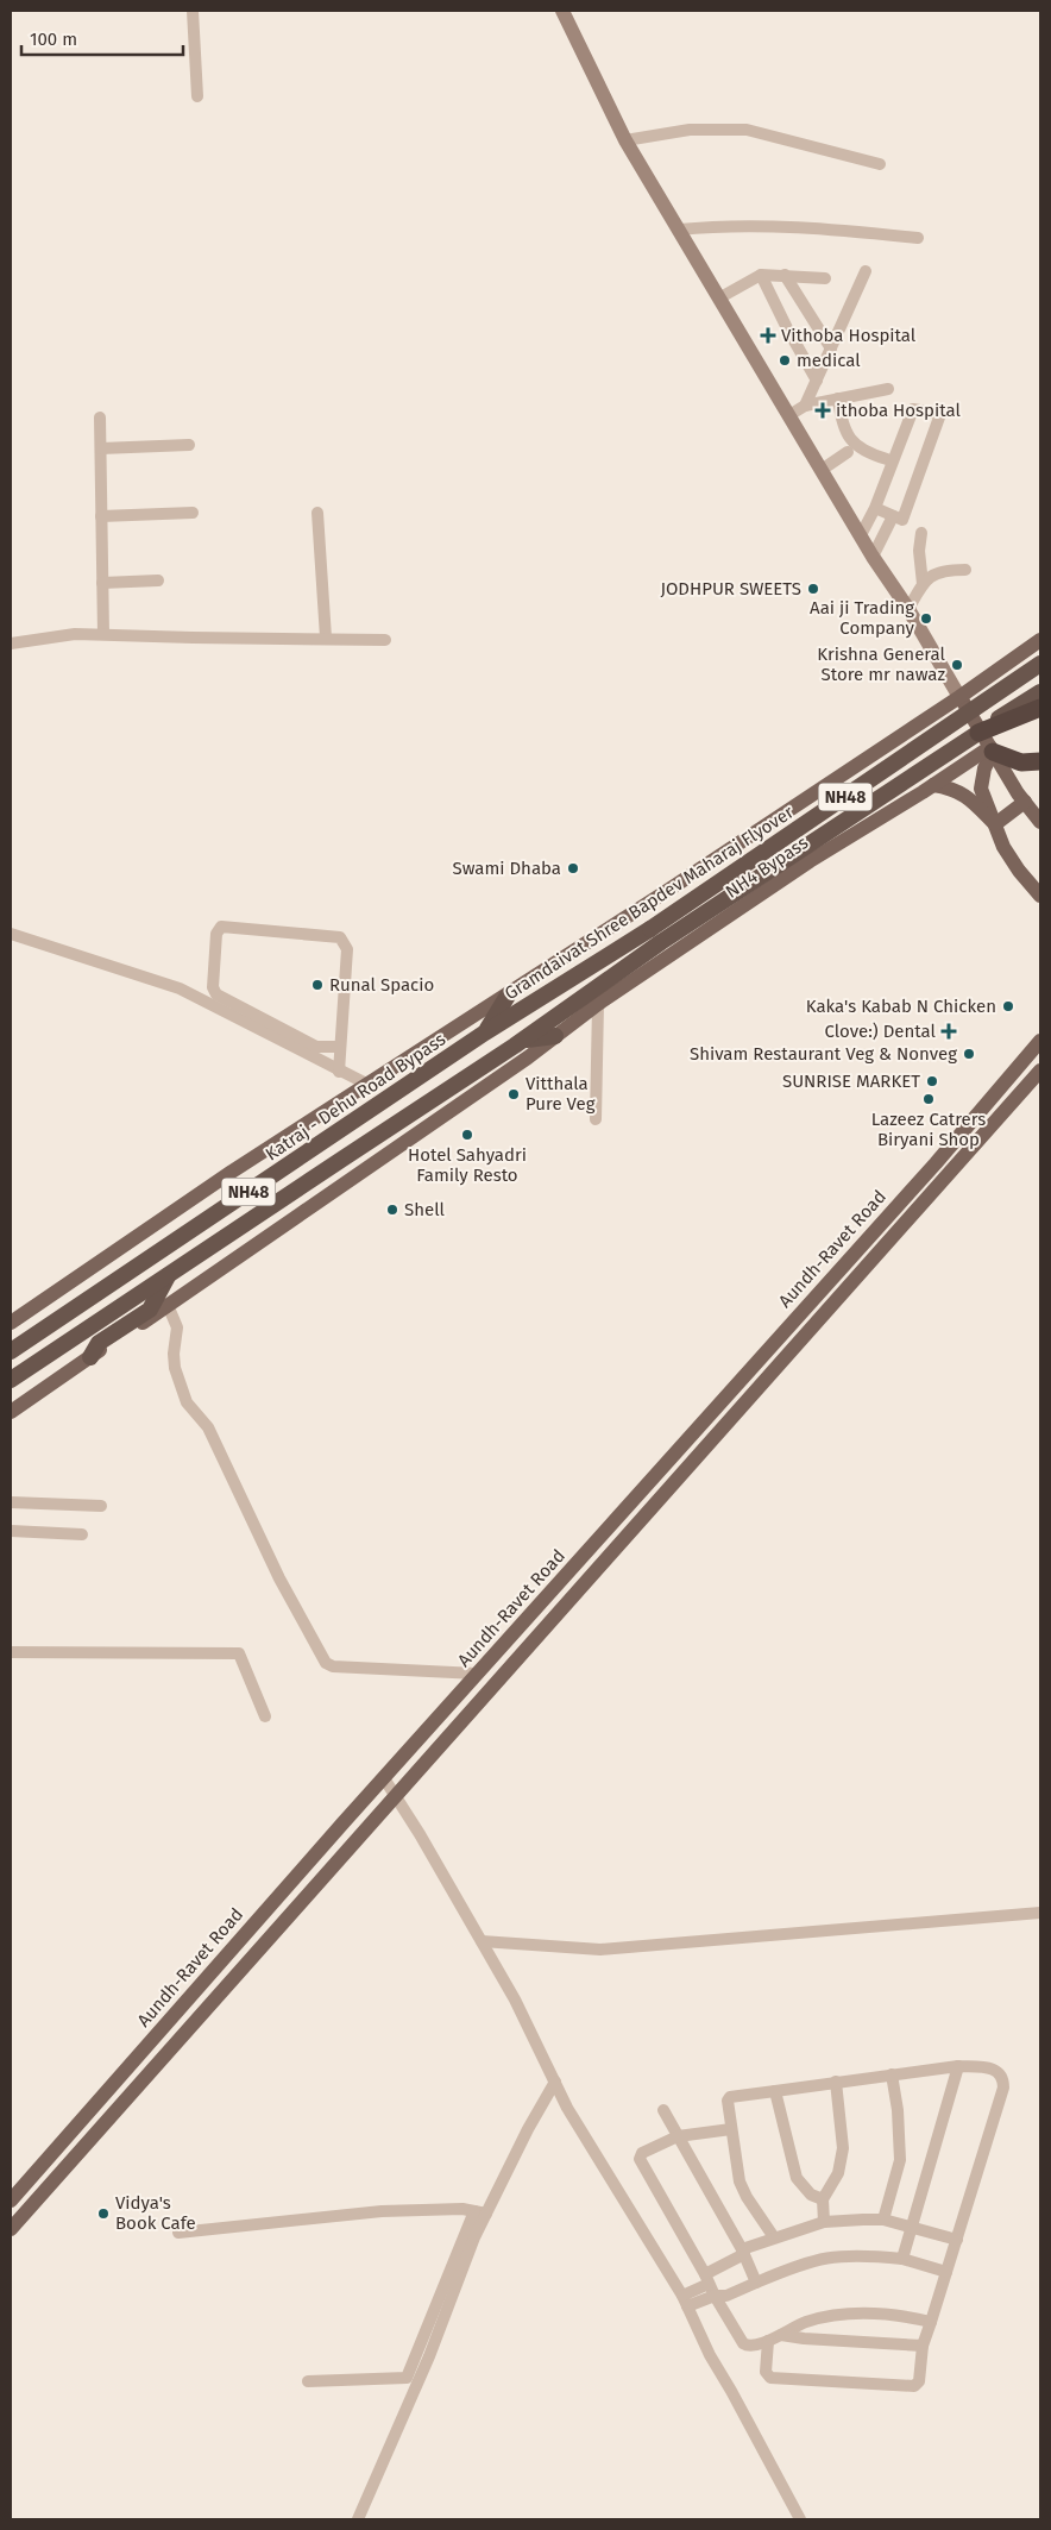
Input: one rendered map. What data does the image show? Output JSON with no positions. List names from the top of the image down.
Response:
{
  "streets": {
    "highway": ["NH48", "Gramdaivat Shree Bapdev Maharaj Flyover", "Katraj - Dehu Road Bypass"],
    "main road": ["NH4 Bypass", "Aundh-Ravet Road"]
  },
  "crossings": [
    ["NH48", "NH4 Bypass"],
    ["NH48", "Gramdaivat Shree Bapdev Maharaj Flyover"],
    ["NH4 Bypass", "Gramdaivat Shree Bapdev Maharaj Flyover"],
    ["Gramdaivat Shree Bapdev Maharaj Flyover", "Katraj - Dehu Road Bypass"]
  ],
  "places": {
    "health": ["Vithoba Hospital", "ithoba Hospital", "Clove:) Dental"],
    "other": [
      "medical",
      "JODHPUR SWEETS",
      "Aai ji Trading Company",
      "Krishna General Store mr nawaz",
      "Swami Dhaba",
      "Runal Spacio",
      "Kaka's Kabab N Chicken",
      "Shivam Restaurant Veg & Nonveg",
      "SUNRISE MARKET",
      "Vitthala Pure Veg",
      "Lazeez Catrers Biryani Shop",
      "Hotel Sahyadri Family Resto",
      "Shell",
      "Vidya's Book Cafe"
    ]
  },
  "scale_bar": "100 m"
}
